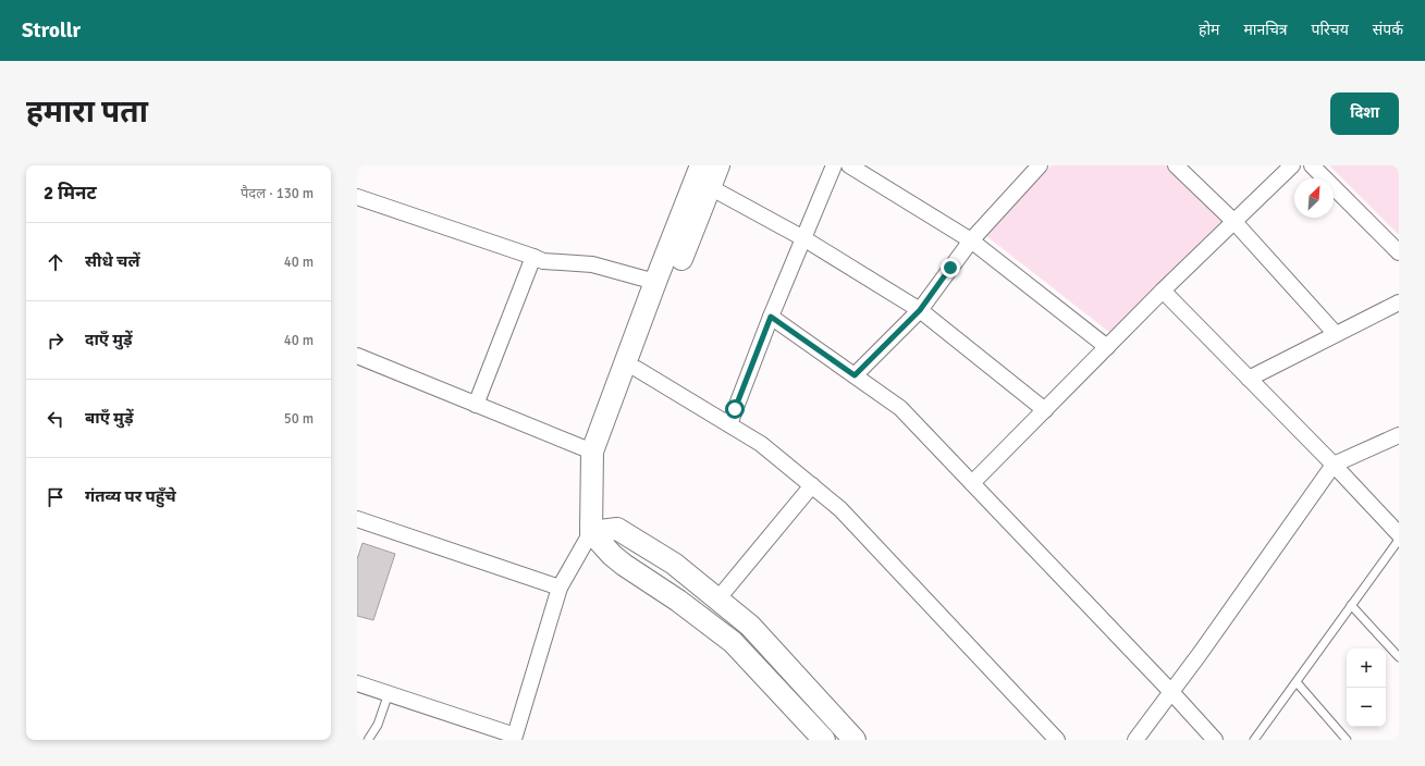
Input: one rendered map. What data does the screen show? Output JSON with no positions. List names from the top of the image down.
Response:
{
  "north": "top right",
  "page": {
    "header": "Strollr",
    "nav": [
      "होम",
      "मानचित्र",
      "परिचय",
      "संपर्क"
    ],
    "buttons": "दिशा",
    "title": "हमारा पता",
    "heading": ["2 मिनट", "पैदल · 130 m"],
    "list": [
      ["सीधे चलें", "40 m"],
      ["दाएँ मुड़ें", "40 m"],
      ["बाएँ मुड़ें", "50 m"],
      "गंतव्य पर पहुँचे"
    ],
    "map_buttons": ["+", "−"]
  }
}
